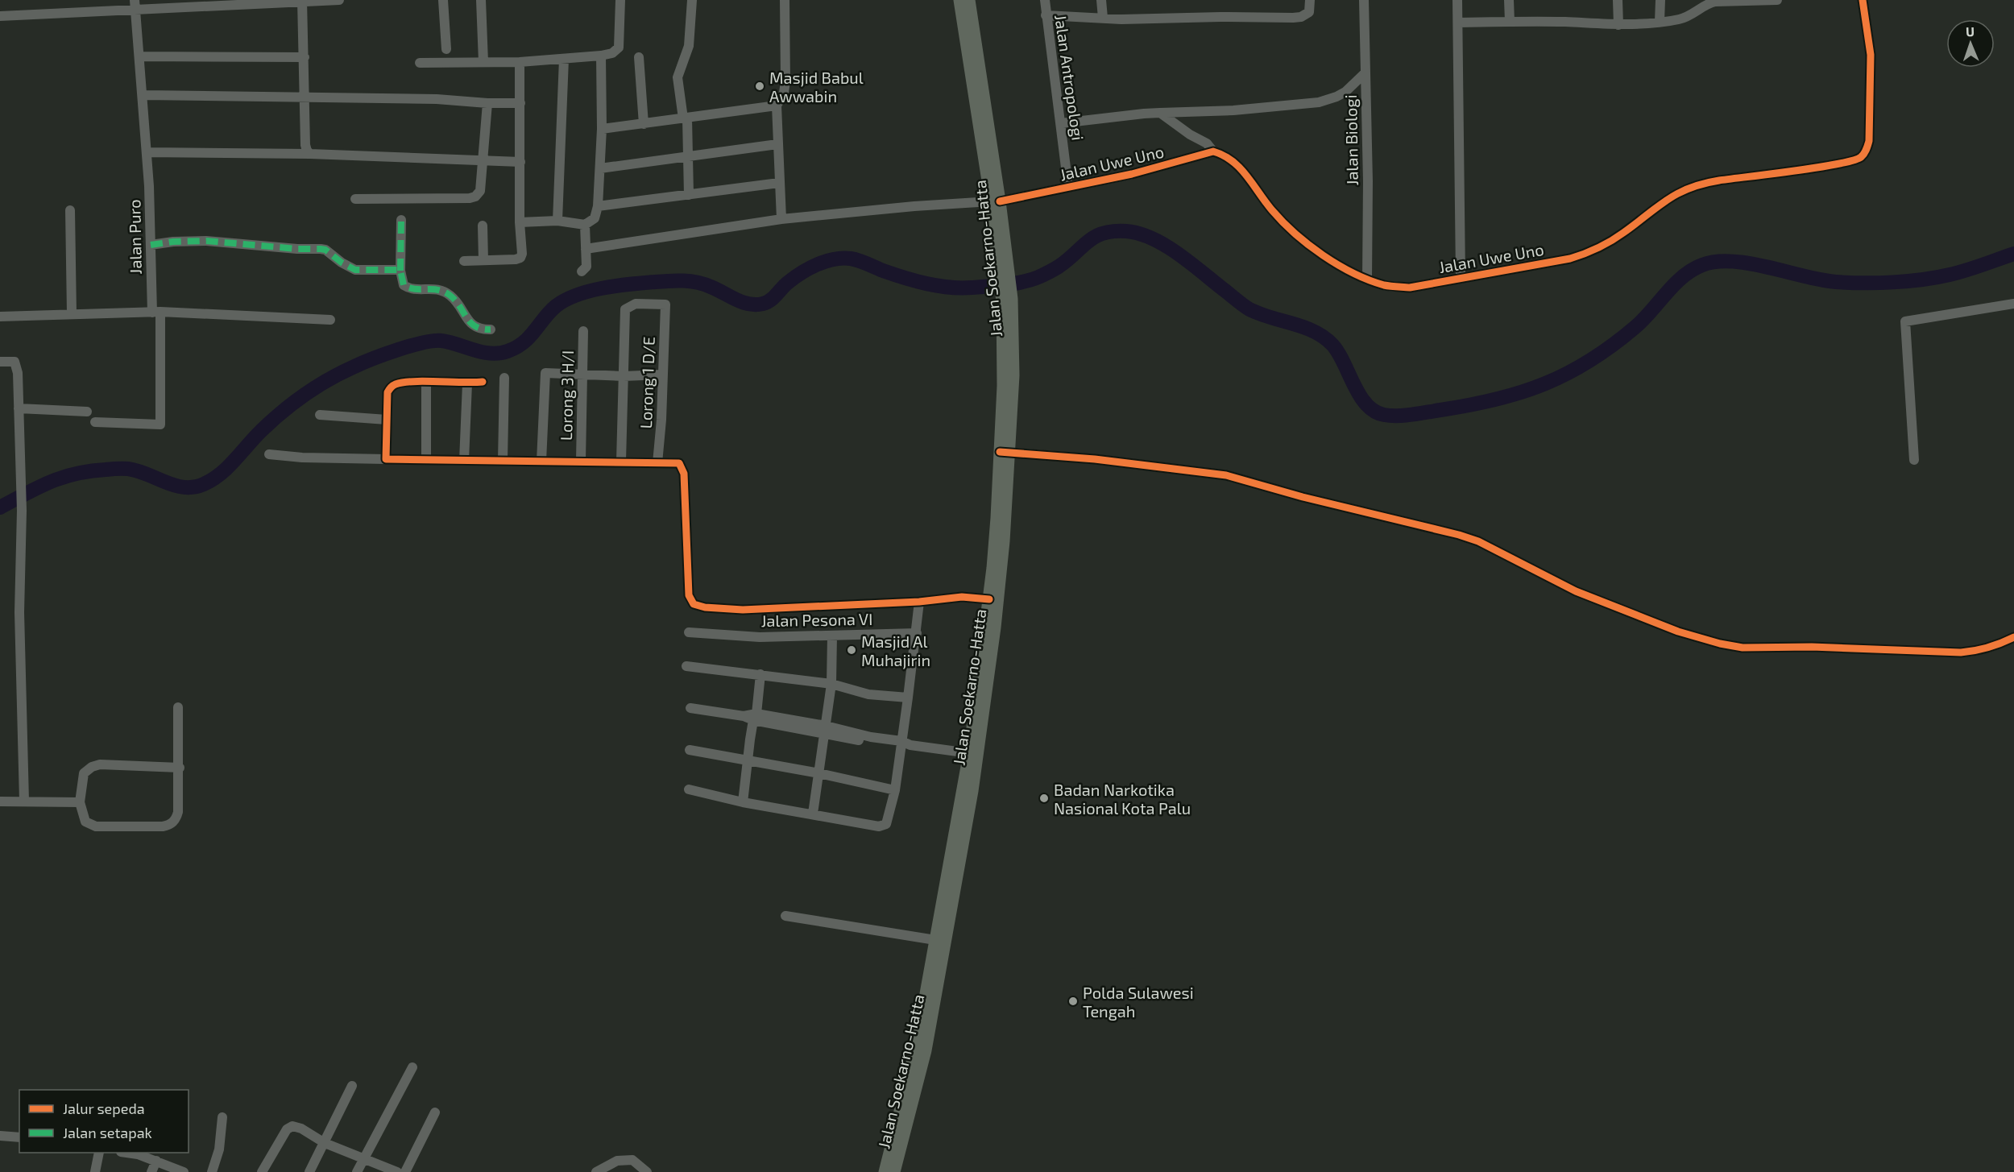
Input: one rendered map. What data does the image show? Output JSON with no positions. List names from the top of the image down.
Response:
{
  "streets": {
    "main road": ["Jalan Soekarno-Hatta"],
    "street": [
      "Jalan Antropologi",
      "Jalan Biologi",
      "Jalan Uwe Uno",
      "Jalan Puro",
      "Lorong 1 D/E",
      "Lorong 3 H/I",
      "Jalan Pesona VI"
    ]
  },
  "crossings": [
    ["Jalan Antropologi", "Jalan Uwe Uno"],
    ["Jalan Biologi", "Jalan Uwe Uno"],
    ["Jalan Uwe Uno", "Jalan Soekarno-Hatta"]
  ],
  "places": [
    "Masjid Babul Awwabin",
    "Masjid Al Muhajirin",
    "Badan Narkotika Nasional Kota Palu",
    "Polda Sulawesi Tengah"
  ],
  "legend": ["Jalur sepeda", "Jalan setapak"],
  "north": "top"
}
